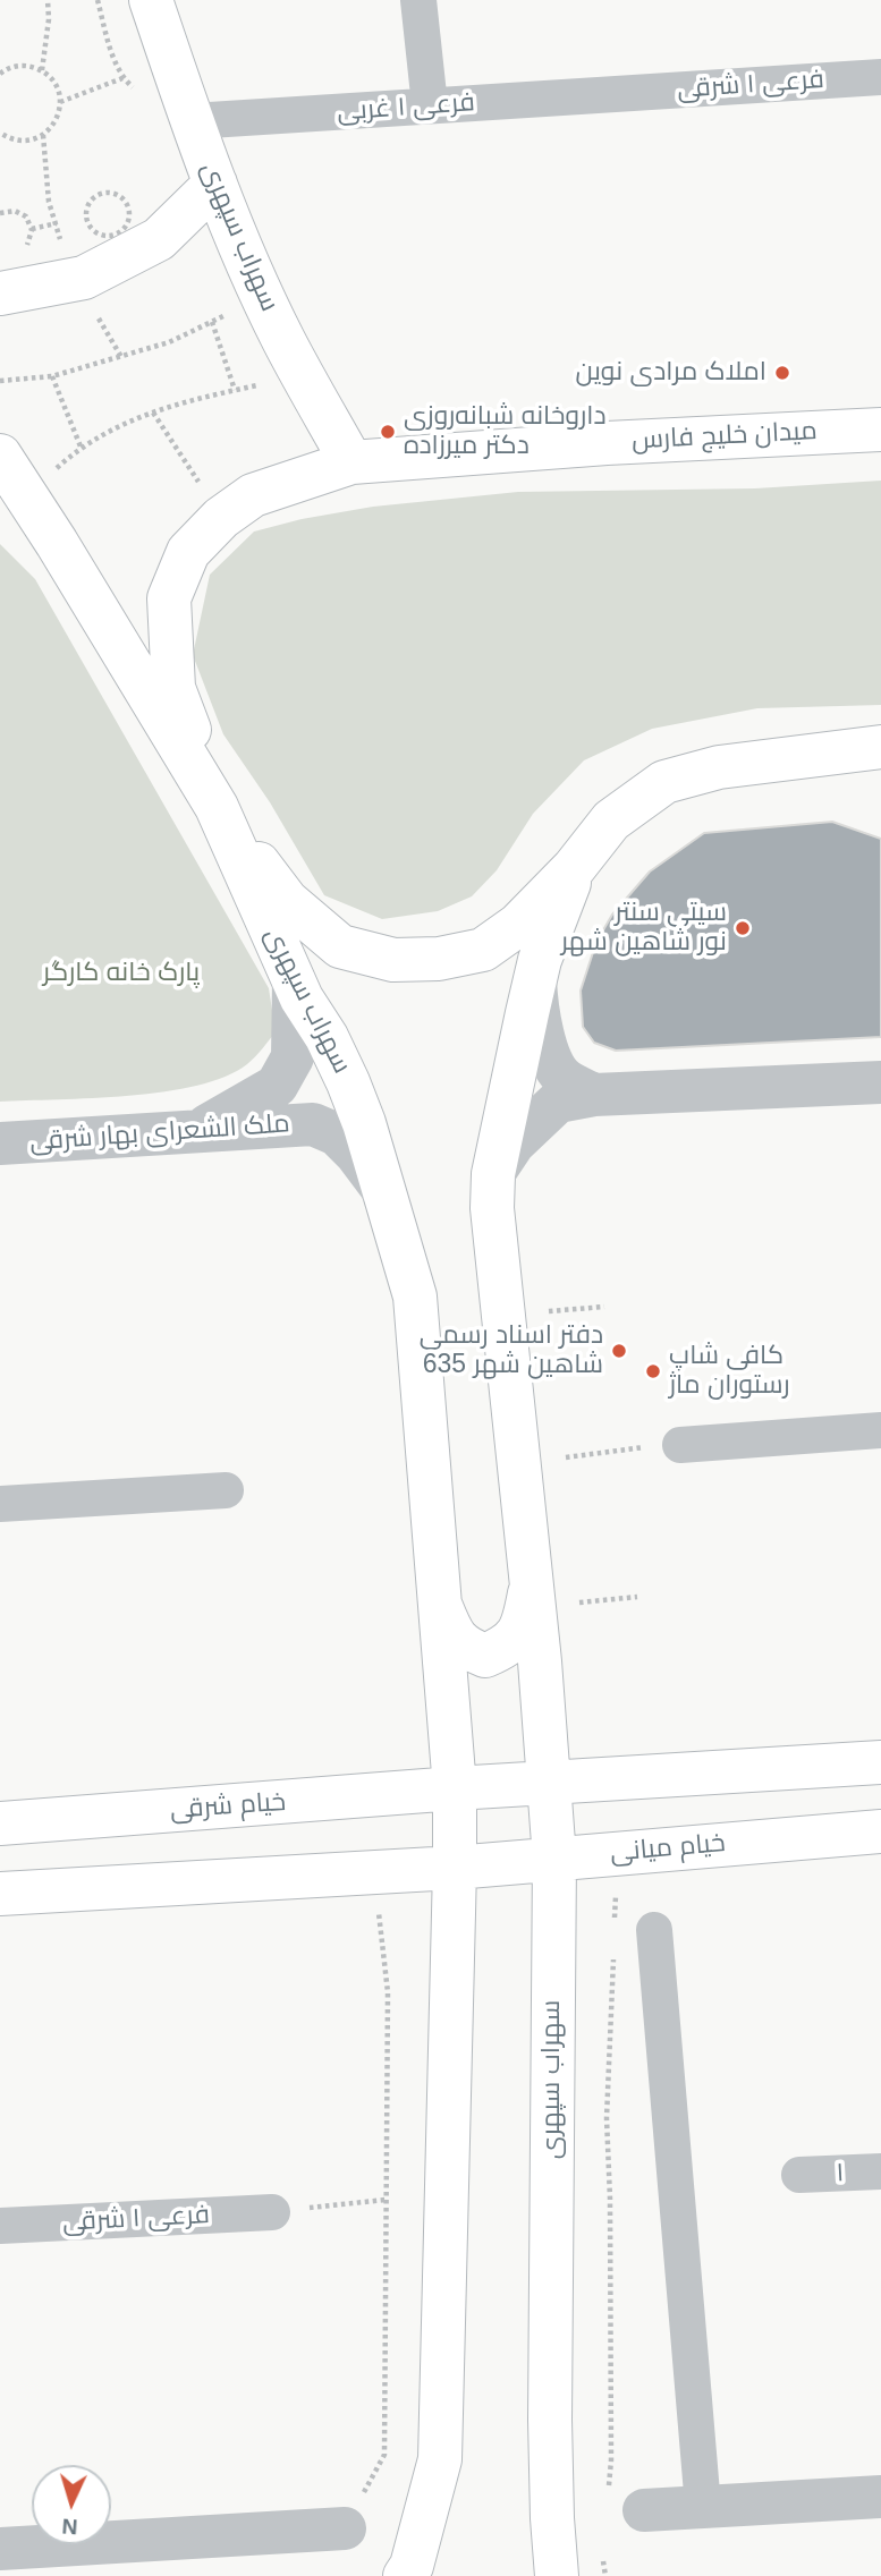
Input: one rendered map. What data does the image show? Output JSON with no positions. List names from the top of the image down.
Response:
{
  "streets": {
    "main road": [
      "سهراب سپهری",
      "میدان خلیج فارس",
      "خیام شرقی",
      "خیام میانی"
    ],
    "street": [
      "فرعی ۱ شرقی",
      "فرعی ۱ غربی",
      "ملک الشعرای بهار شرقی",
      "۱"
    ]
  },
  "crossings": [
    ["فرعی ۱ شرقی", "فرعی ۱ غربی"],
    ["فرعی ۱ غربی", "سهراب سپهری"],
    ["سهراب سپهری", "میدان خلیج فارس"],
    ["سهراب سپهری", "ملک الشعرای بهار شرقی"],
    ["سهراب سپهری", "خیام شرقی"],
    ["سهراب سپهری", "خیام میانی"]
  ],
  "parks": ["پارک خانه کارگر"],
  "places": [
    "املاک مرادی نوین",
    "داروخانه شبانه‌روزی دکتر میرزاده",
    "سیتی سنتر نور شاهین شهر",
    "دفتر اسناد رسمی 635 شاهین شهر",
    "کافی شاپ رستوران ماژ"
  ],
  "north": "bottom"
}
